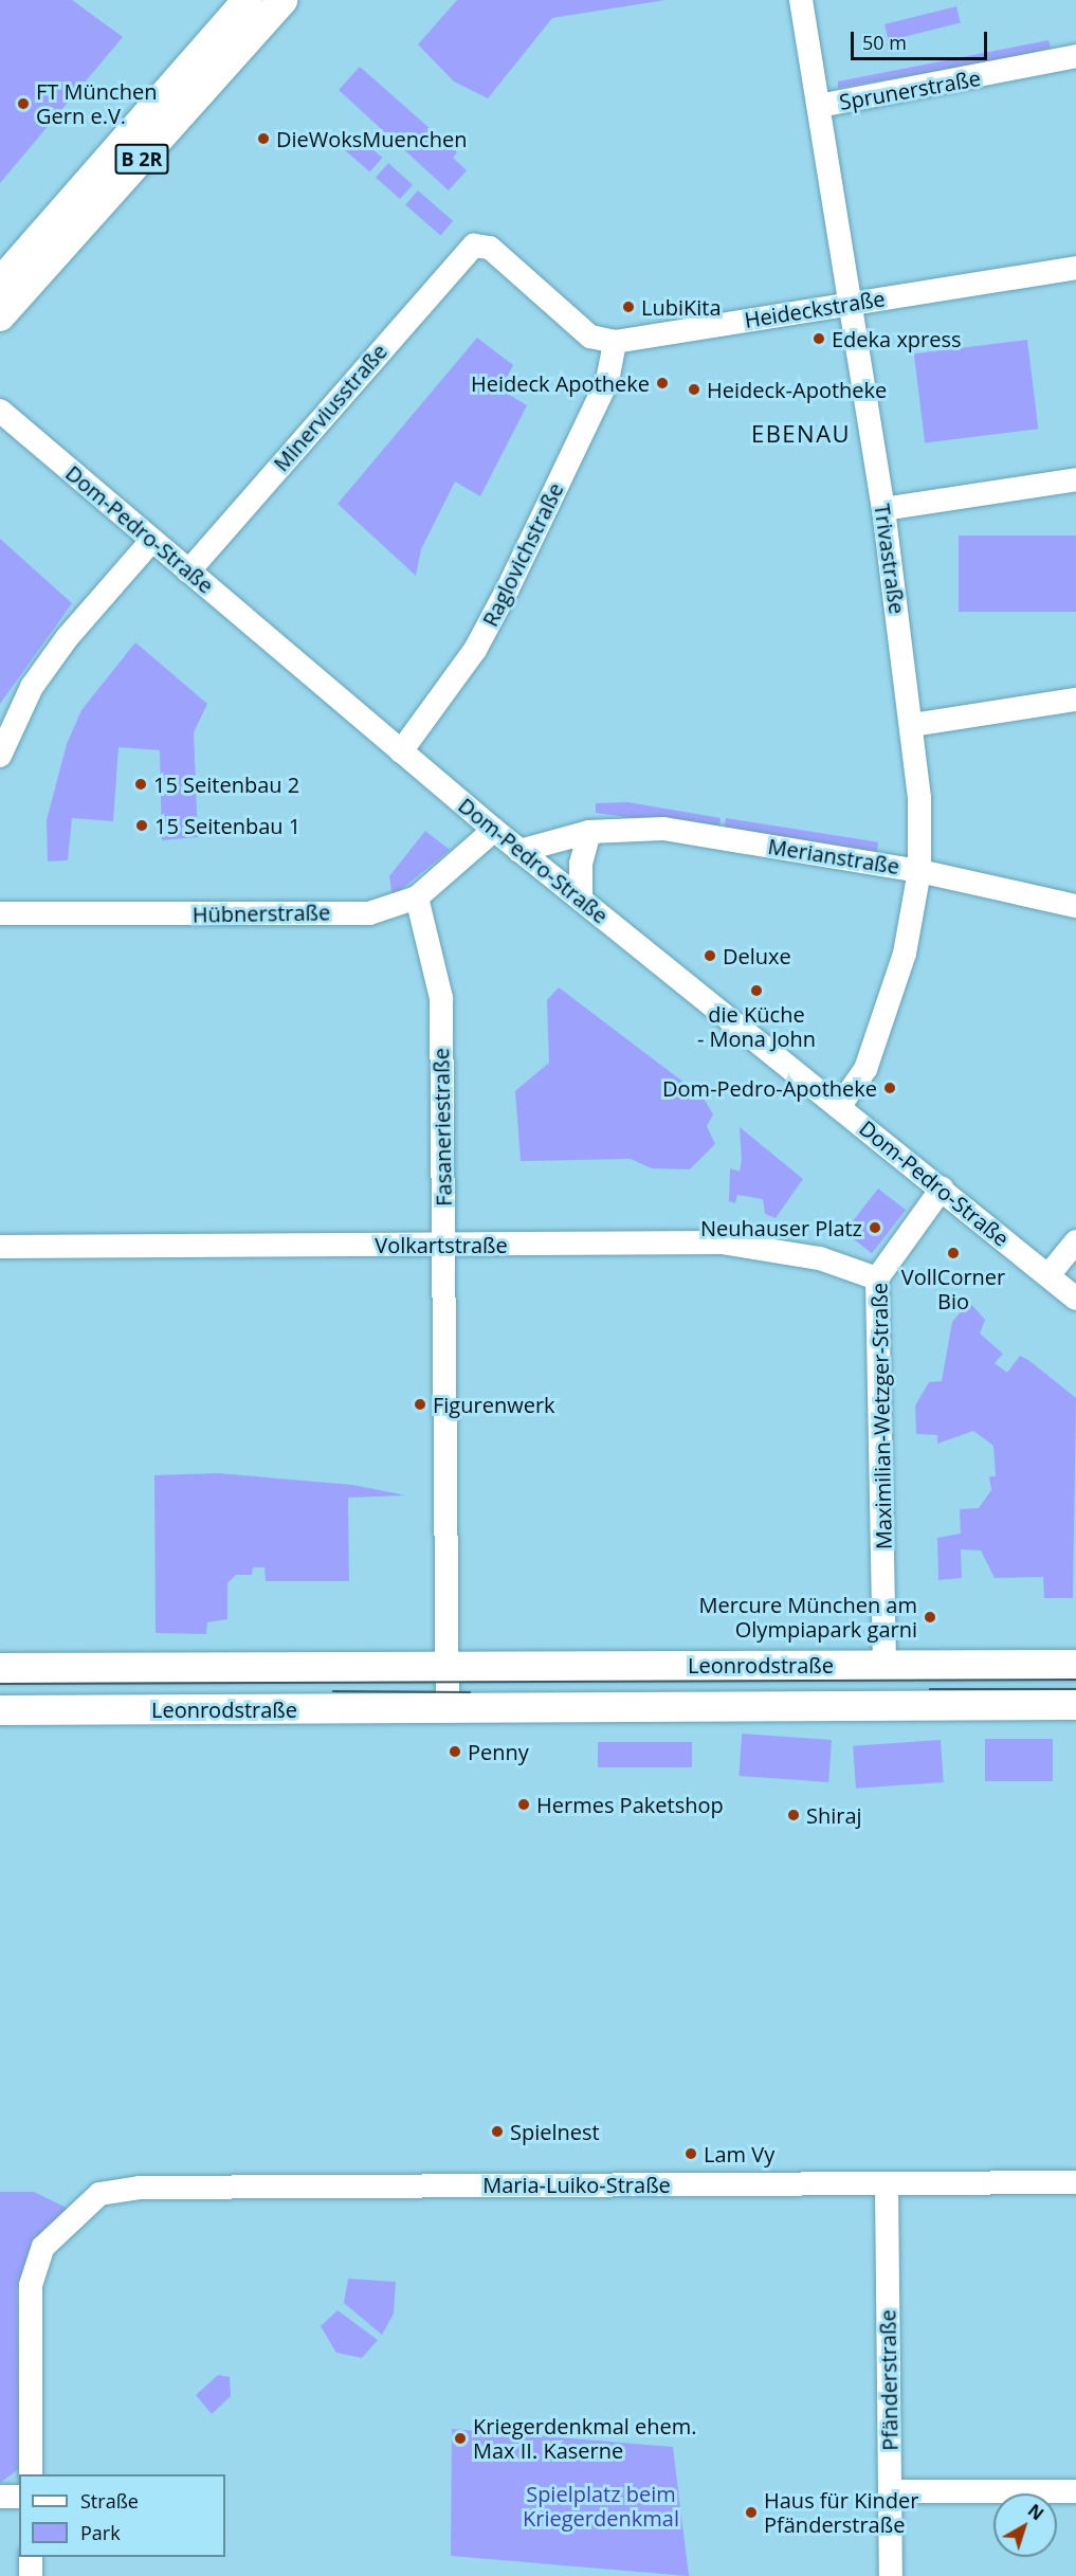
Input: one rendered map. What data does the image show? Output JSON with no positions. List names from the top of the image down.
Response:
{
  "streets": {
    "main road": ["B 2R", "Leonrodstraße"],
    "street": [
      "Sprunerstraße",
      "Heideckstraße",
      "Minerviusstraße",
      "Dom-Pedro-Straße",
      "Raglovichstraße",
      "Trivastraße",
      "Merianstraße",
      "Hübnerstraße",
      "Fasaneriestraße",
      "Volkartstraße",
      "Maximilian-Wetzger-Straße",
      "Maria-Luiko-Straße",
      "Pfänderstraße"
    ]
  },
  "crossings": [
    ["Sprunerstraße", "Trivastraße"],
    ["Heideckstraße", "Minerviusstraße"],
    ["Heideckstraße", "Raglovichstraße"],
    ["Heideckstraße", "Trivastraße"],
    ["Minerviusstraße", "Dom-Pedro-Straße"],
    ["Dom-Pedro-Straße", "Raglovichstraße"],
    ["Dom-Pedro-Straße", "Trivastraße"],
    ["Dom-Pedro-Straße", "Merianstraße"],
    ["Dom-Pedro-Straße", "Hübnerstraße"],
    ["Dom-Pedro-Straße", "Maximilian-Wetzger-Straße"],
    ["Trivastraße", "Merianstraße"],
    ["Hübnerstraße", "Fasaneriestraße"],
    ["Fasaneriestraße", "Volkartstraße"],
    ["Fasaneriestraße", "Leonrodstraße"],
    ["Volkartstraße", "Maximilian-Wetzger-Straße"],
    ["Maximilian-Wetzger-Straße", "Leonrodstraße"],
    ["Maria-Luiko-Straße", "Pfänderstraße"]
  ],
  "districts": ["EBENAU"],
  "parks": ["Spielplatz beim Kriegerdenkmal"],
  "places": [
    "FT München Gern e.V.",
    "DieWoksMuenchen",
    "LubiKita",
    "Edeka xpress",
    "Heideck Apotheke",
    "Heideck-Apotheke",
    "15 Seitenbau 2",
    "15 Seitenbau 1",
    "Deluxe",
    "die Küche - Mona John",
    "Dom-Pedro-Apotheke",
    "Neuhauser Platz",
    "VollCorner Bio",
    "Figurenwerk",
    "Mercure München am Olympiapark garni",
    "Penny",
    "Hermes Paketshop",
    "Shiraj",
    "Spielnest",
    "Lam Vy",
    "Kriegerdenkmal ehem. Max II. Kaserne",
    "Haus für Kinder Pfänderstraße"
  ],
  "legend": ["Straße", "Park"],
  "scale_bar": "50 m",
  "north": "top right"
}
